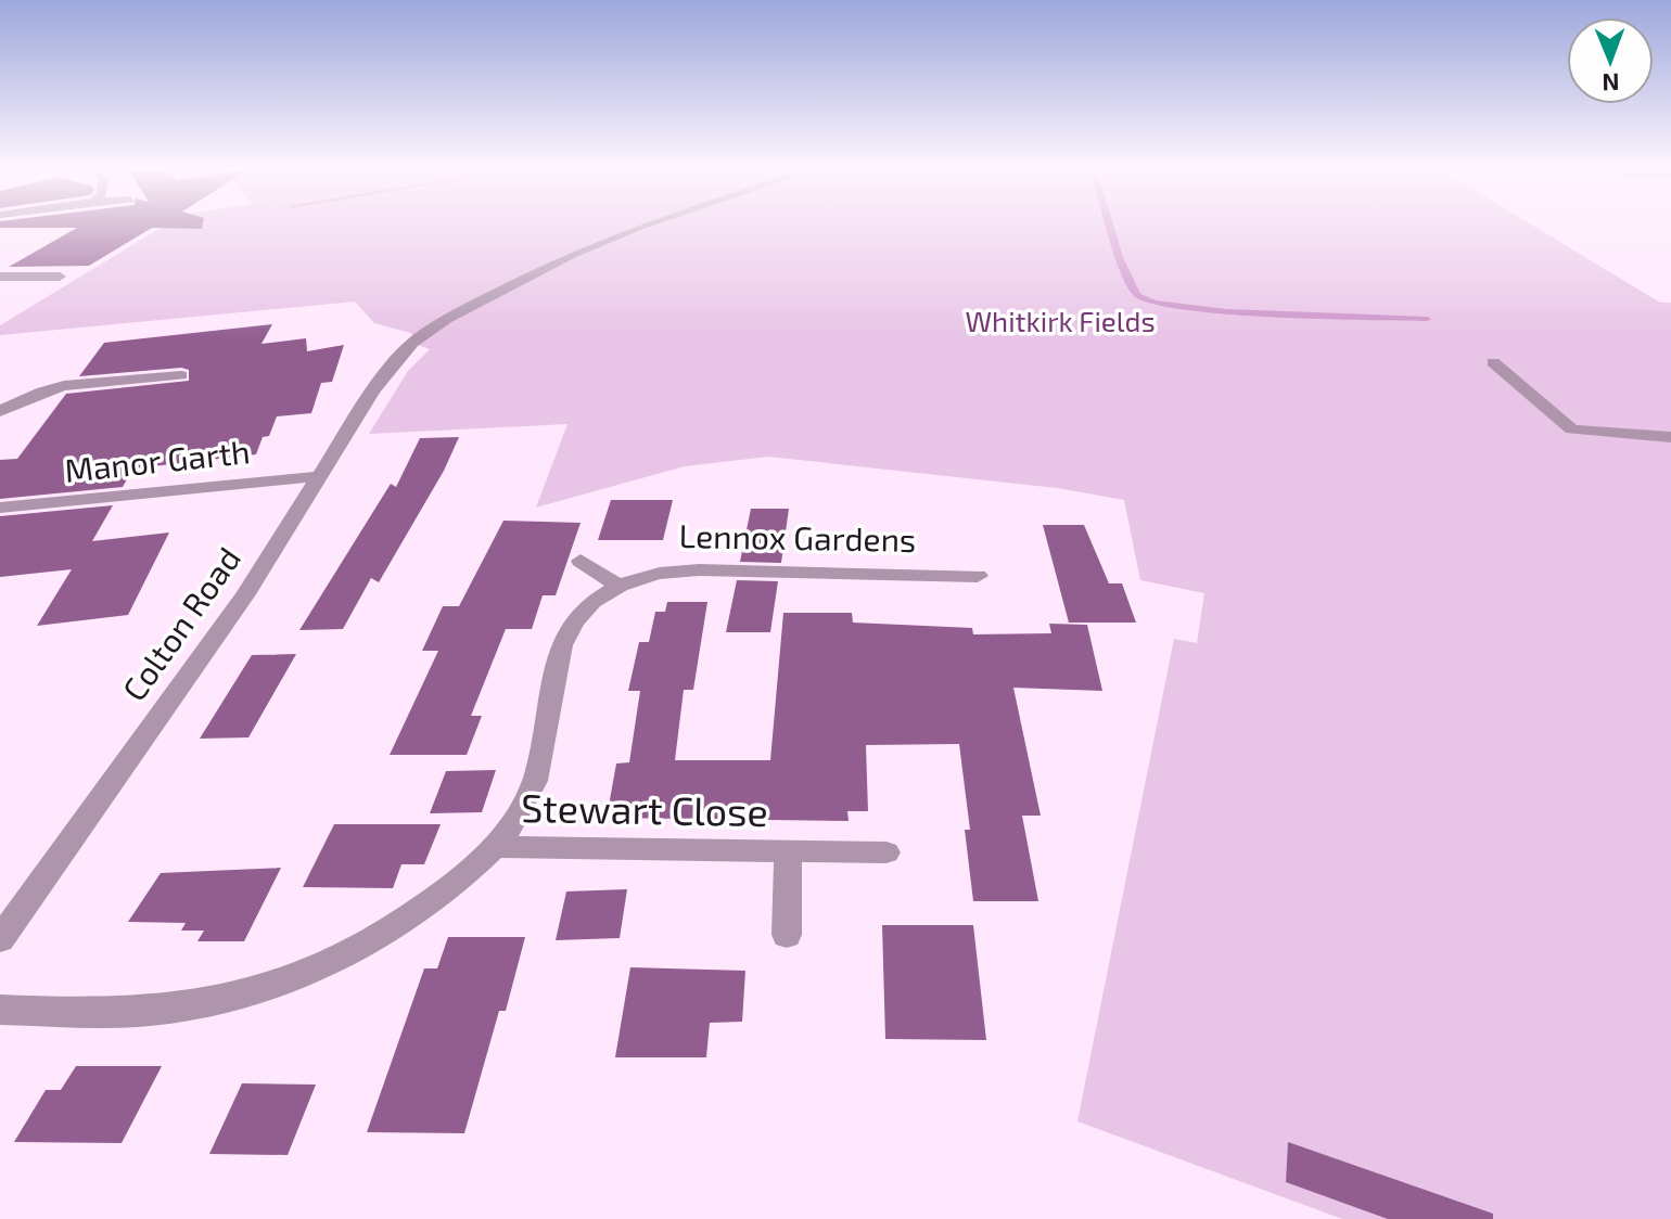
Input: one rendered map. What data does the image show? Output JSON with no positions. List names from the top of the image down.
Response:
{
  "streets": {
    "street": [
      "Manor Garth",
      "Lennox Gardens",
      "Colton Road",
      "Stewart Close"
    ]
  },
  "crossings": [
    ["Manor Garth", "Colton Road"],
    ["Lennox Gardens", "Stewart Close"]
  ],
  "parks": ["Whitkirk Fields"],
  "north": "bottom"
}
